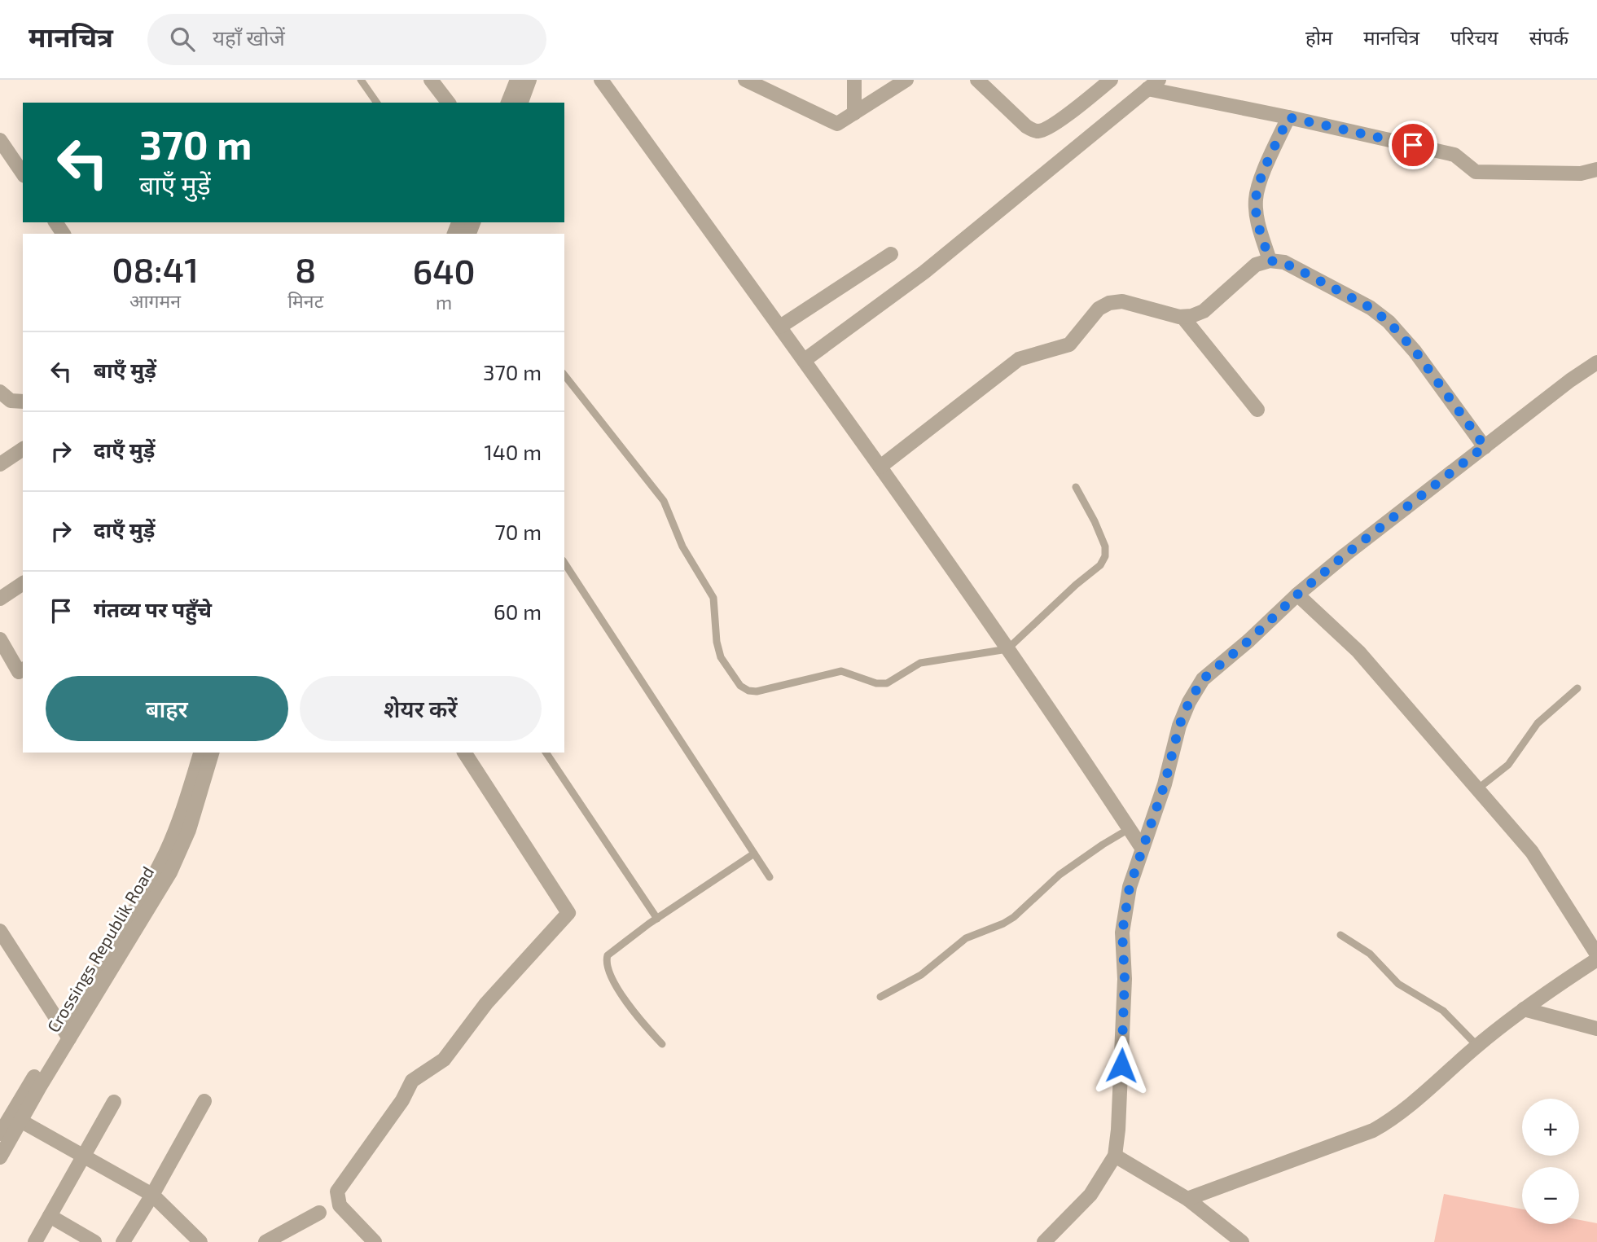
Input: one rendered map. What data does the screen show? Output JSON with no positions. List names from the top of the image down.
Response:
{
  "streets": {
    "street": ["Crossings Republik Road"]
  },
  "page": {
    "header": "मानचित्र",
    "search": "यहाँ खोजें",
    "nav": [
      "होम",
      "मानचित्र",
      "परिचय",
      "संपर्क"
    ],
    "turn": ["370 m", "बाएँ मुड़ें"],
    "eta": [
      "08:41",
      "आगमन",
      "8",
      "मिनट",
      "640",
      "m"
    ],
    "list": [
      {
        "name": "बाएँ मुड़ें",
        "value": "370 m"
      },
      {
        "name": "दाएँ मुड़ें",
        "value": "140 m"
      },
      {
        "name": "दाएँ मुड़ें",
        "value": "70 m"
      },
      {
        "name": "गंतव्य पर पहुँचे",
        "value": "60 m"
      }
    ],
    "buttons": ["बाहर", "शेयर करें"],
    "map_buttons": ["+", "−"]
  }
}
